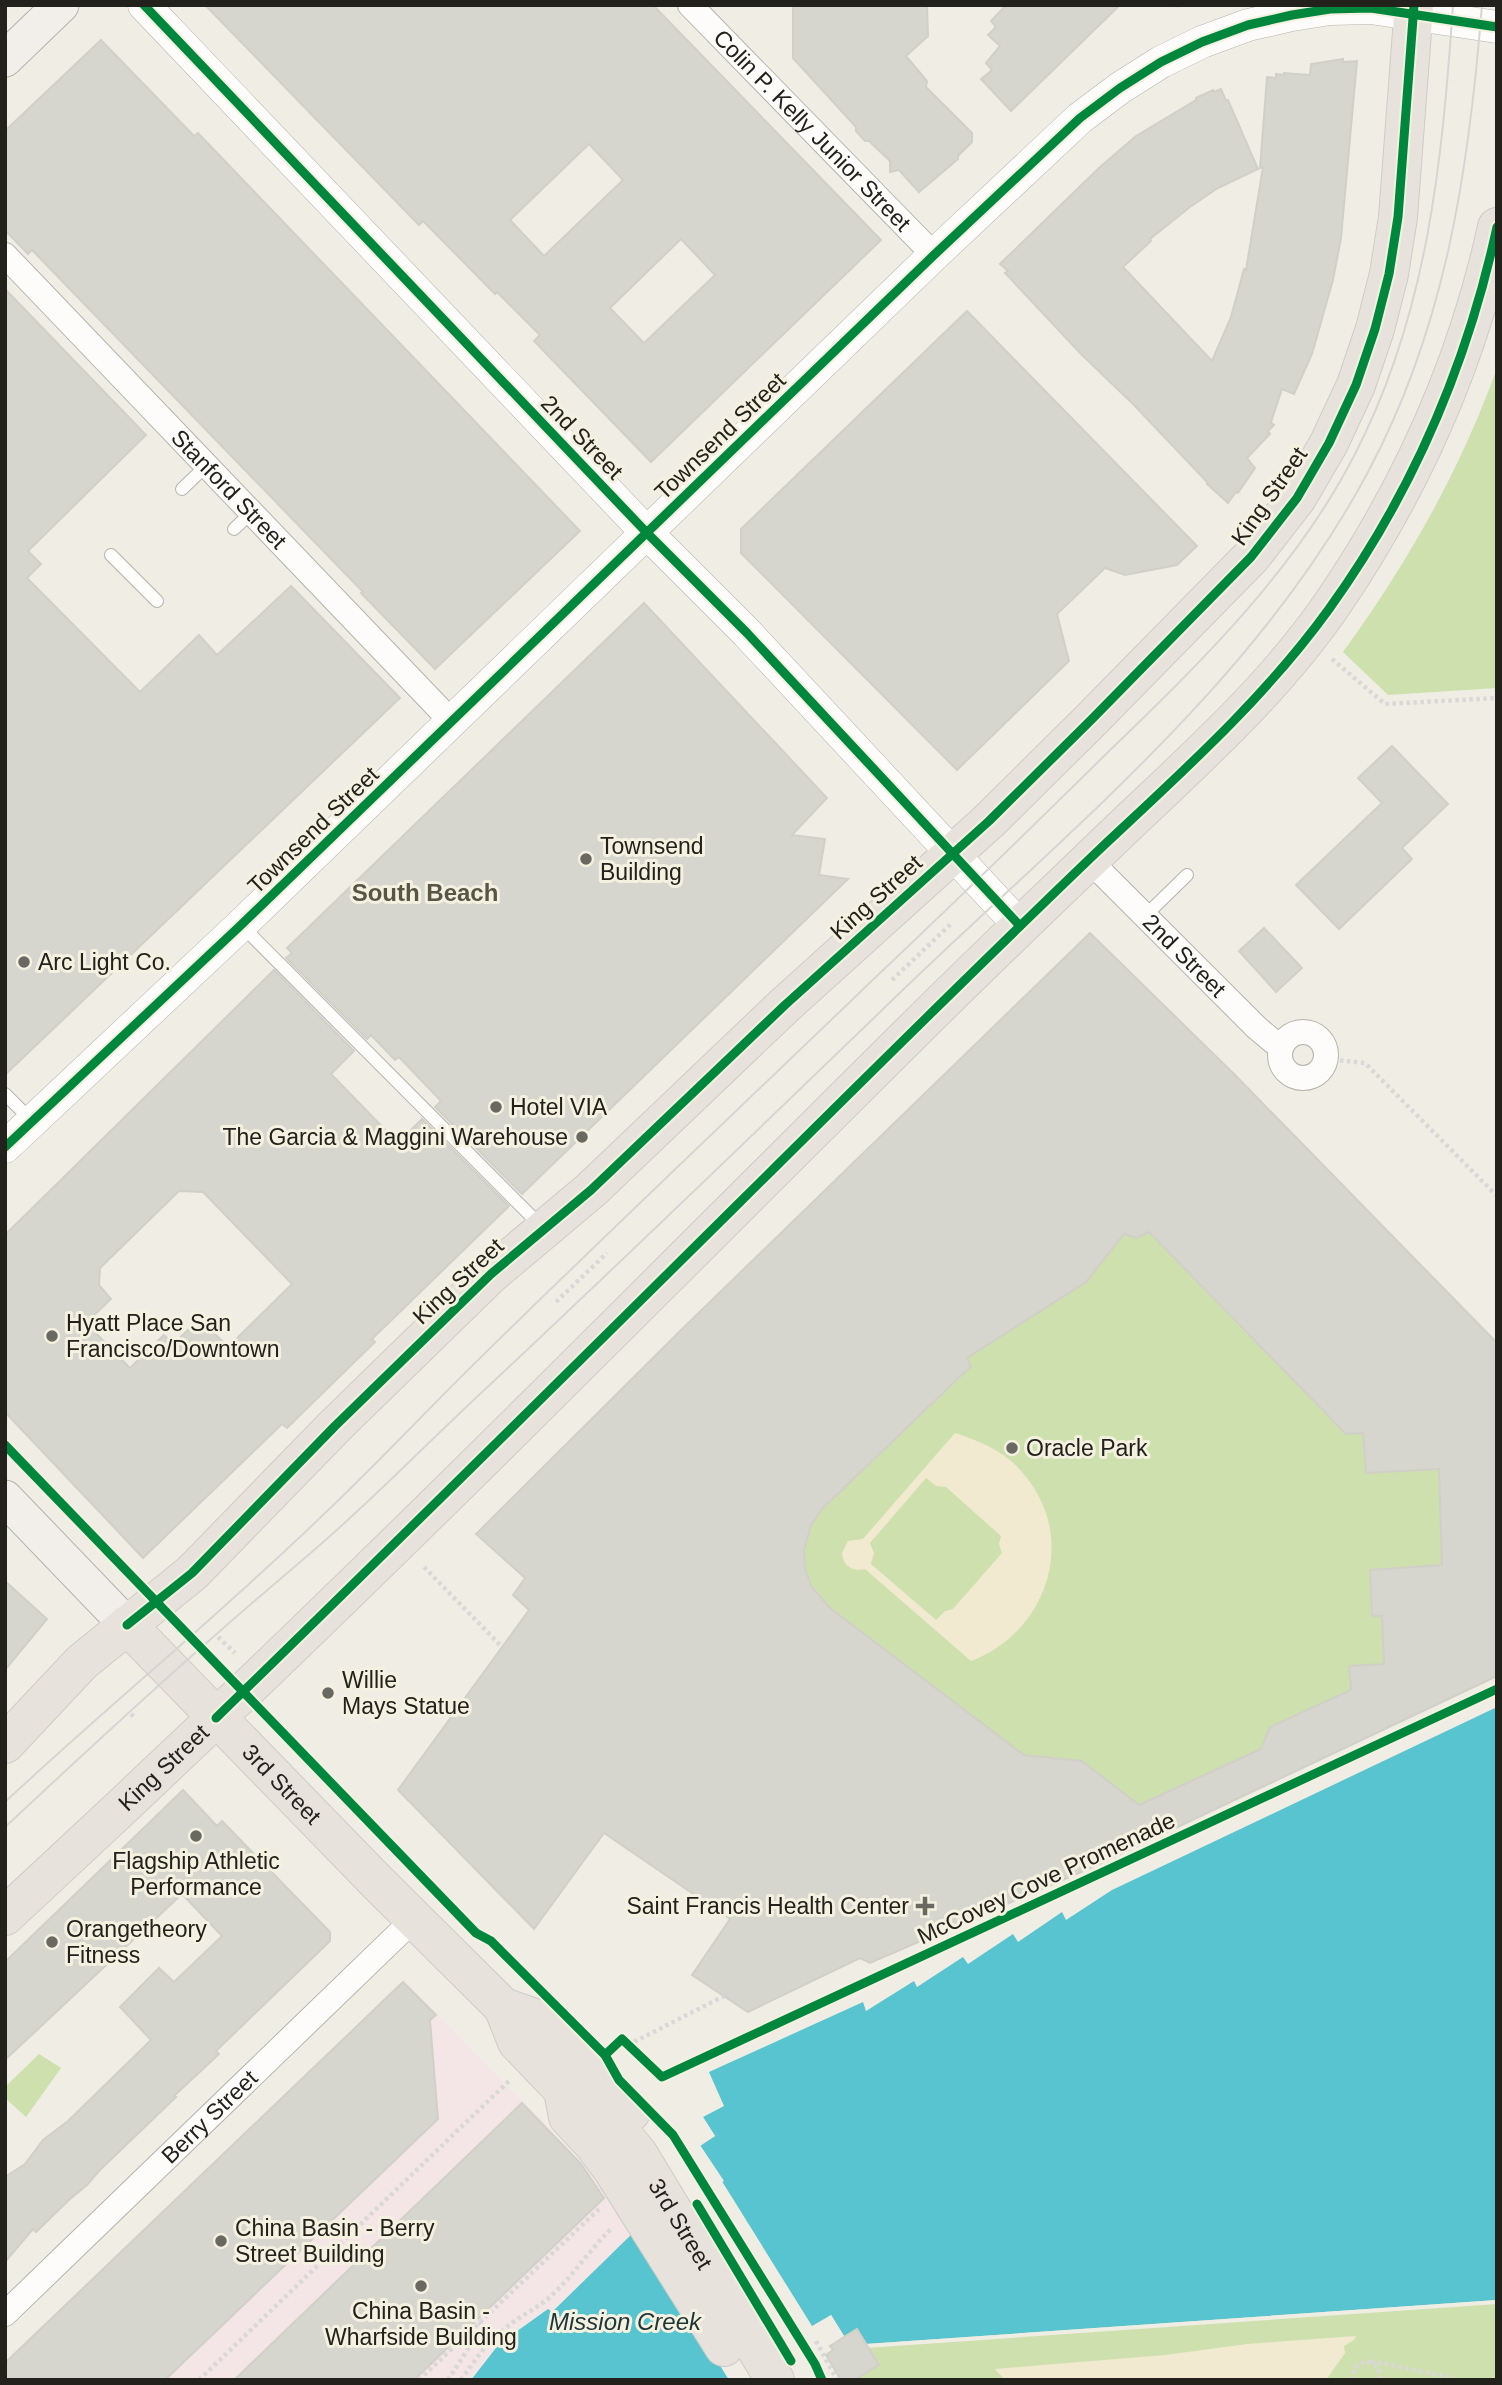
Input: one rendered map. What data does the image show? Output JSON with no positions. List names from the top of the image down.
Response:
{
  "streets": {
    "main road": ["King Street", "3rd Street"],
    "street": [
      "Colin P. Kelly Junior Street",
      "Townsend Street",
      "2nd Street",
      "Stanford Street",
      "Berry Street"
    ],
    "cycle path": ["McCovey Cove Promenade"]
  },
  "crossings": [
    ["Colin P. Kelly Junior Street", "Townsend Street"],
    ["Townsend Street", "2nd Street"],
    ["Townsend Street", "Stanford Street"],
    ["Townsend Street", "King Street"],
    ["2nd Street", "King Street"],
    ["King Street", "3rd Street"],
    ["3rd Street", "Berry Street"]
  ],
  "districts": ["South Beach"],
  "water": ["Mission Creek"],
  "places": {
    "other": [
      "Townsend Building",
      "Arc Light Co.",
      "Hotel VIA",
      "The Garcia & Maggini Warehouse",
      "Hyatt Place San Francisco/Downtown",
      "Oracle Park",
      "Willie Mays Statue",
      "Flagship Athletic Performance",
      "Orangetheory Fitness",
      "China Basin - Berry Street Building",
      "China Basin - Wharfside Building"
    ],
    "health": ["Saint Francis Health Center"]
  }
}
